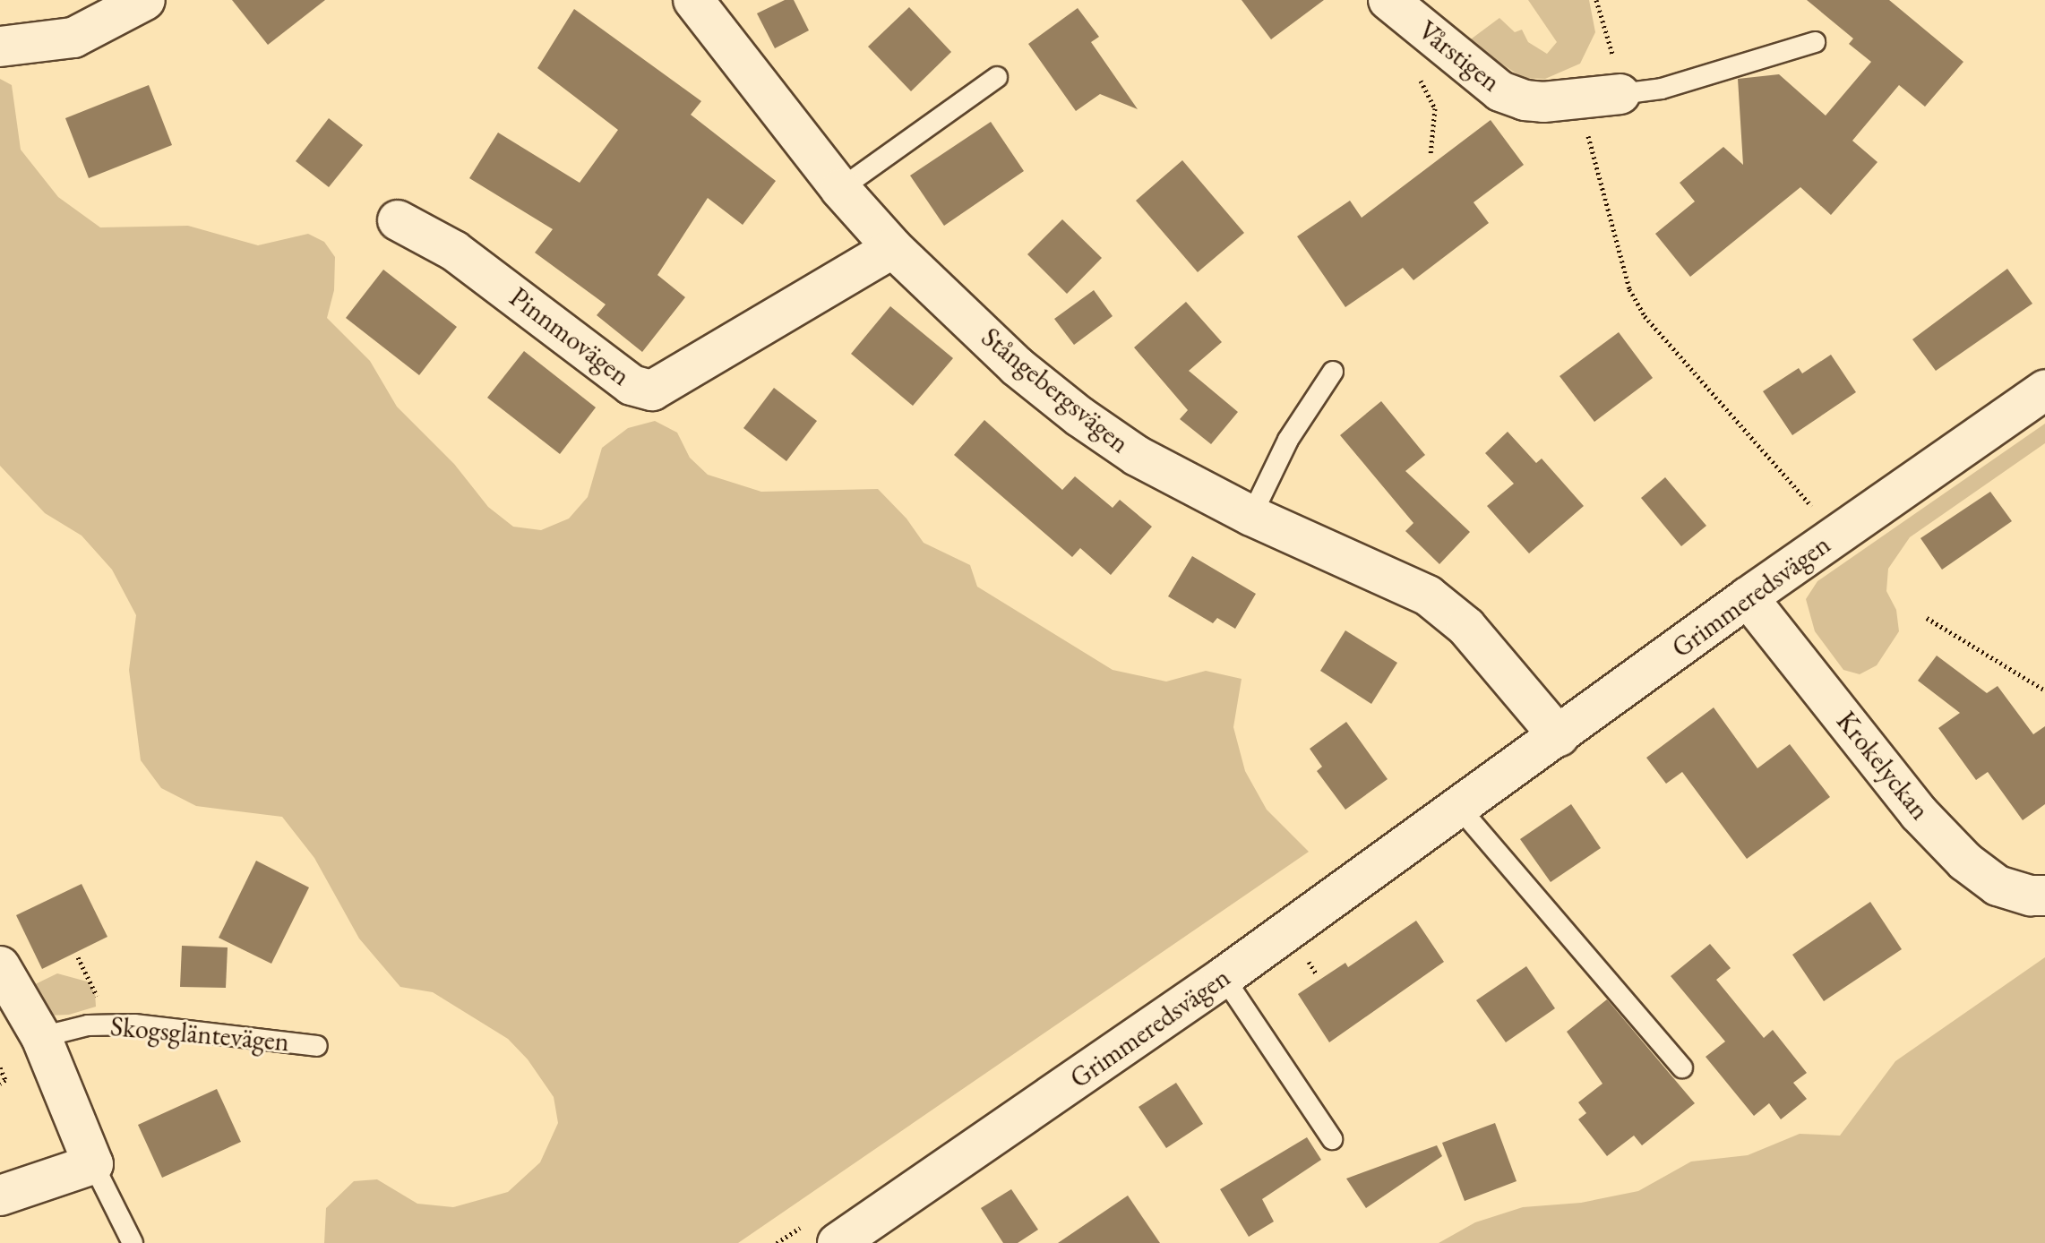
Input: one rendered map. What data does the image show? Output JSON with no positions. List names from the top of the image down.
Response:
{
  "streets": {
    "street": [
      "Vårstigen",
      "Pinnmovägen",
      "Stångebergsvägen",
      "Grimmeredsvägen",
      "Krokelyckan"
    ],
    "lane": ["Skogsgläntevägen"]
  },
  "crossings": [
    ["Pinnmovägen", "Stångebergsvägen"],
    ["Stångebergsvägen", "Grimmeredsvägen"],
    ["Grimmeredsvägen", "Krokelyckan"]
  ]
}
